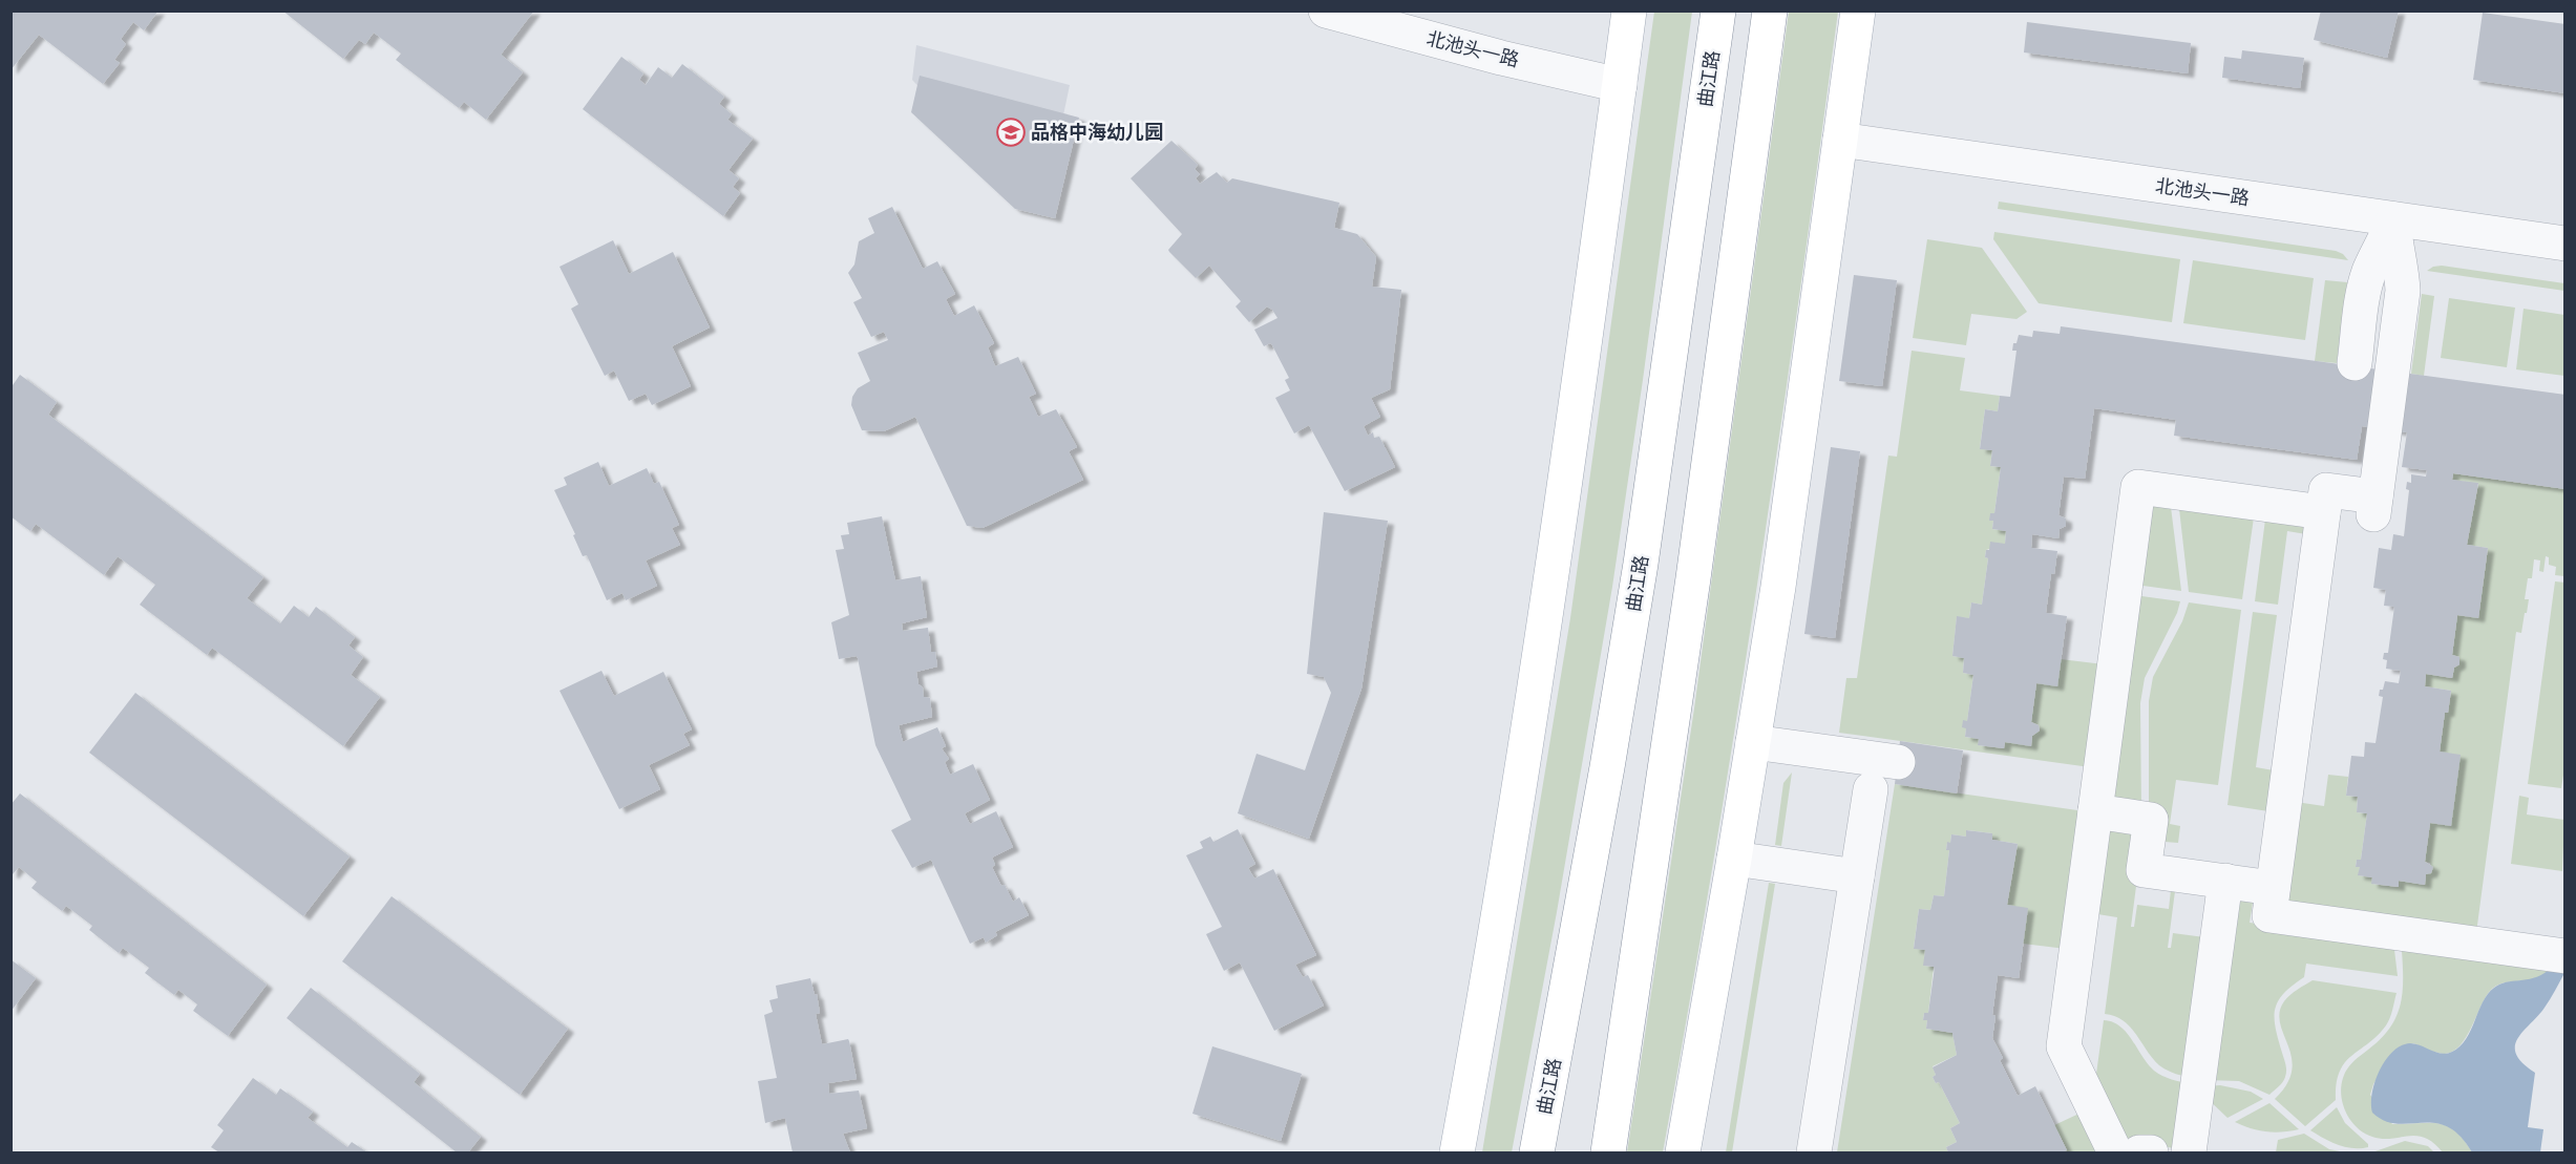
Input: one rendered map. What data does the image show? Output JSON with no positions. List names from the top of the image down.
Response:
{
  "streets": {
    "main road": ["曲江路"],
    "street": ["北池头一路"]
  },
  "places": {
    "school or university": ["品格中海幼儿园"]
  }
}
